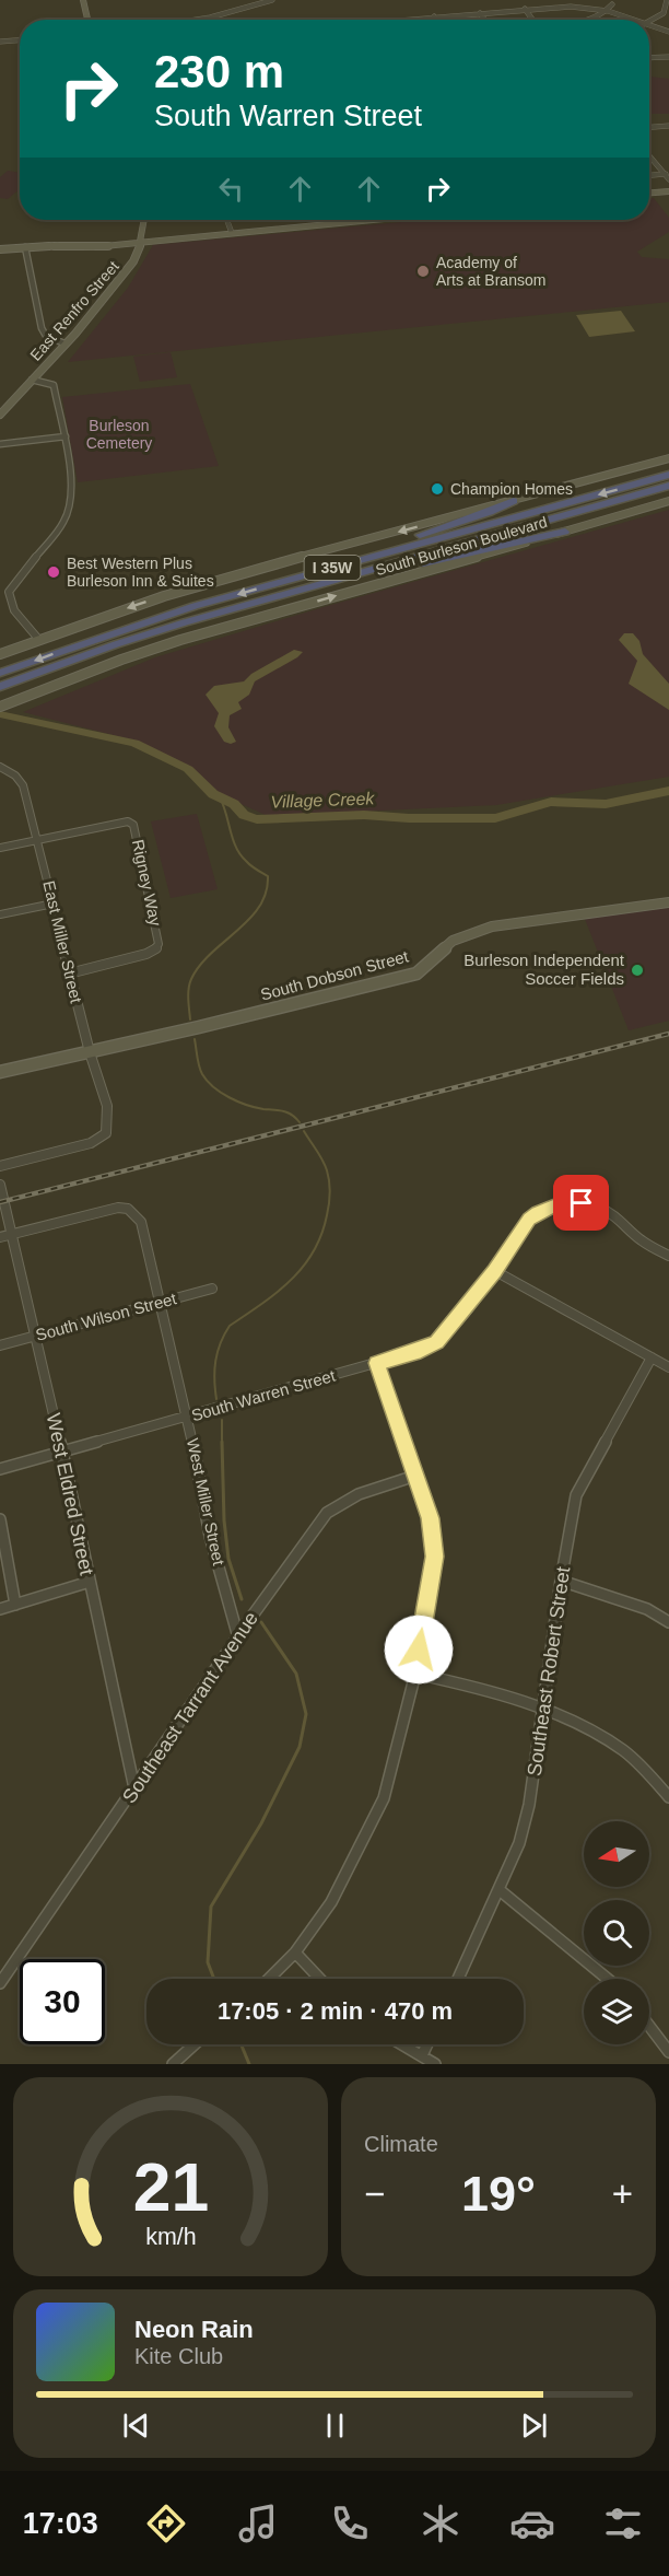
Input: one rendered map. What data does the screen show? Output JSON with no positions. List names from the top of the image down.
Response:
{
  "streets": {
    "highway": ["I 35W"],
    "main road": ["East Renfro Street", "South Burleson Boulevard", "South Dobson Street"],
    "street": [
      "Rigney Way",
      "East Miller Street",
      "South Wilson Street",
      "South Warren Street",
      "West Eldred Street",
      "West Miller Street",
      "Southeast Robert Street",
      "Southeast Tarrant Avenue"
    ]
  },
  "crossings": [
    ["Rigney Way", "East Miller Street"],
    ["East Miller Street", "South Dobson Street"],
    ["South Wilson Street", "West Eldred Street"],
    ["South Wilson Street", "West Miller Street"],
    ["South Warren Street", "West Eldred Street"],
    ["South Warren Street", "West Miller Street"],
    ["West Eldred Street", "West Miller Street"],
    ["West Eldred Street", "Southeast Tarrant Avenue"],
    ["West Miller Street", "Southeast Tarrant Avenue"]
  ],
  "water": ["Village Creek"],
  "parks": ["Burleson Cemetery"],
  "places": [
    "Academy of Arts at Bransom",
    "Champion Homes",
    "Best Western Plus Burleson Inn & Suites",
    "Burleson Independent Soccer Fields"
  ],
  "north": "left",
  "page": {
    "turn": ["230 m", "South Warren Street"],
    "limit": "30",
    "trip": "17:05 · 2 min · 470 m",
    "tile": "Climate",
    "heat": ["−", "19°", "+"],
    "song": ["Neon Rain", "Kite Club"],
    "tabs": "17:03",
    "gauge": ["21", "km/h"]
  }
}
